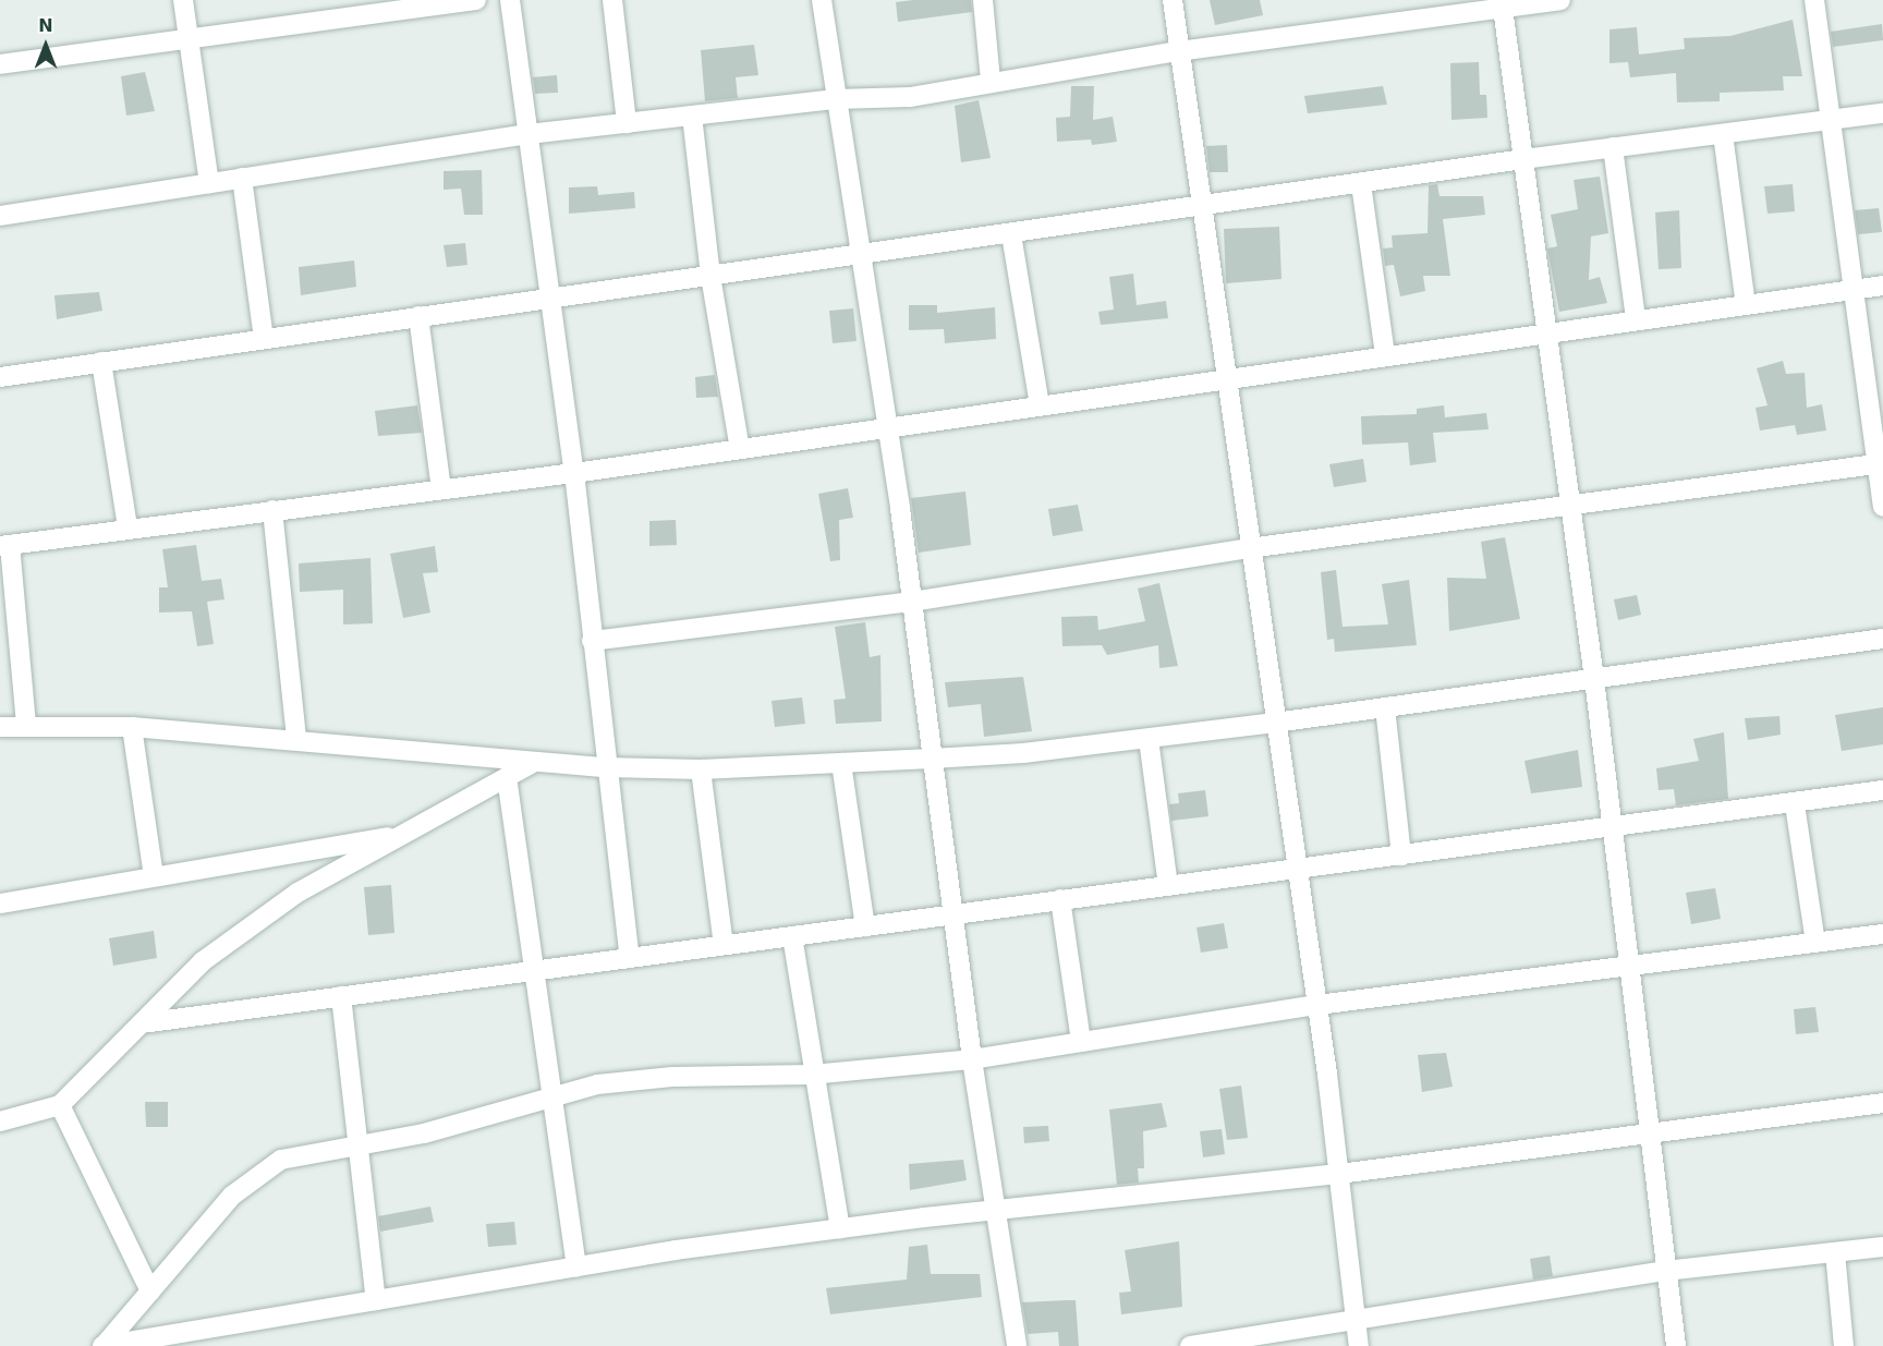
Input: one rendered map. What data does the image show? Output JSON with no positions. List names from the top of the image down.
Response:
{
  "north": "top"
}
